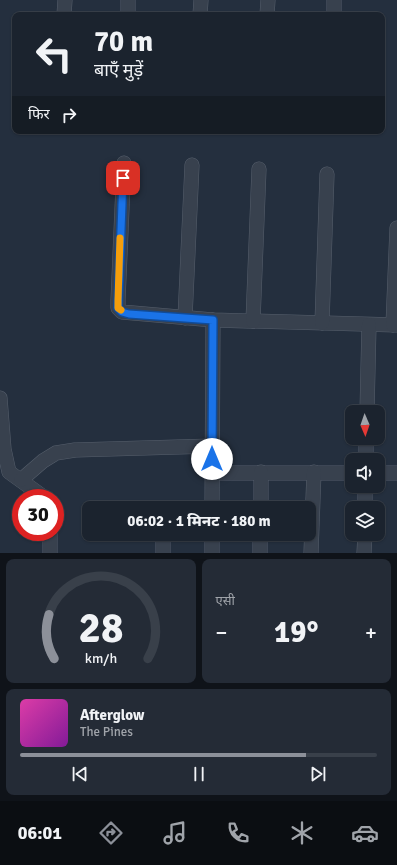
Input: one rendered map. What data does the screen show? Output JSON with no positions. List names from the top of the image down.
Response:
{
  "north": "bottom",
  "page": {
    "turn": ["70 m", "बाएँ मुड़ें"],
    "then": "फिर",
    "limit": "30",
    "trip": "06:02 · 1 मिनट · 180 m",
    "tile": "एसी",
    "heat": ["−", "19°", "+"],
    "song": ["Afterglow", "The Pines"],
    "tabs": "06:01",
    "gauge": ["28", "km/h"]
  }
}
